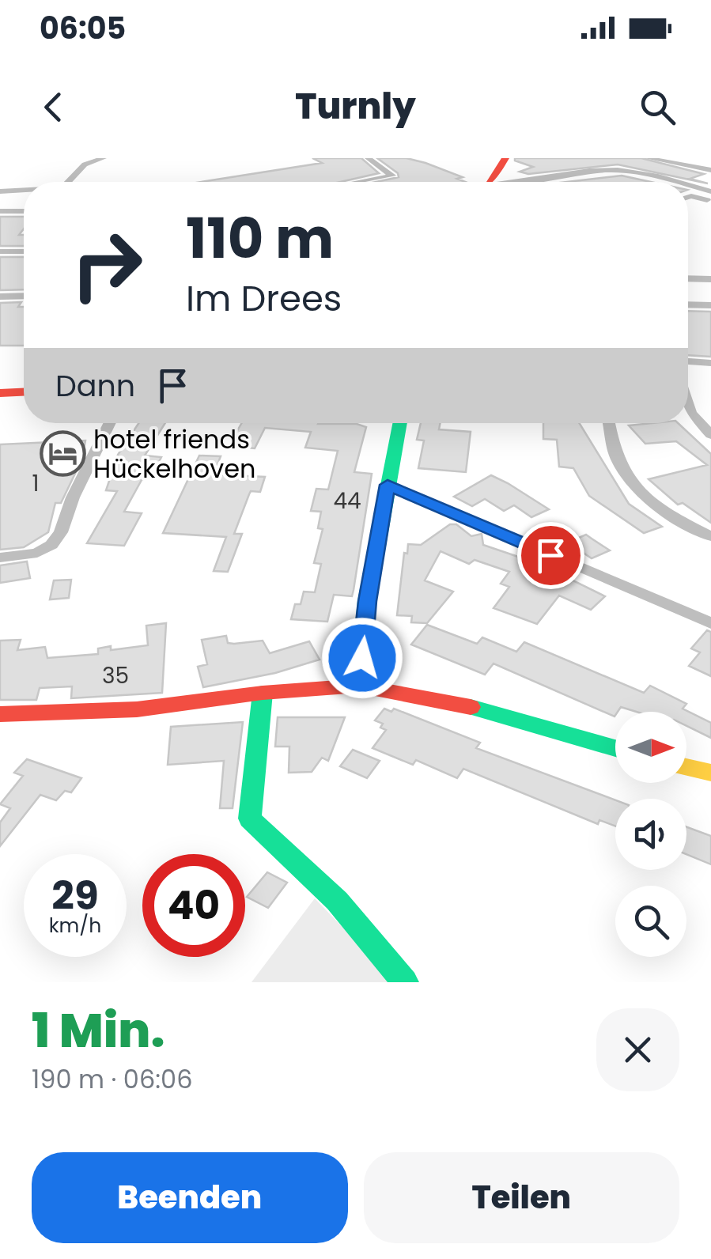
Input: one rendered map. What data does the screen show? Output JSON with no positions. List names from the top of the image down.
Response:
{
  "places": {
    "hotel": ["hotel friends Hückelhoven"]
  },
  "house_numbers": ["1", "44", "35"],
  "north": "right",
  "page": {
    "status": "06:05",
    "header": "Turnly",
    "turn": ["110 m", "Im Drees"],
    "then": "Dann",
    "speed": "29 km/h",
    "limit": "40",
    "heading": ["1 Min.", "190 m · 06:06"],
    "buttons": ["Beenden", "Teilen"]
  }
}
